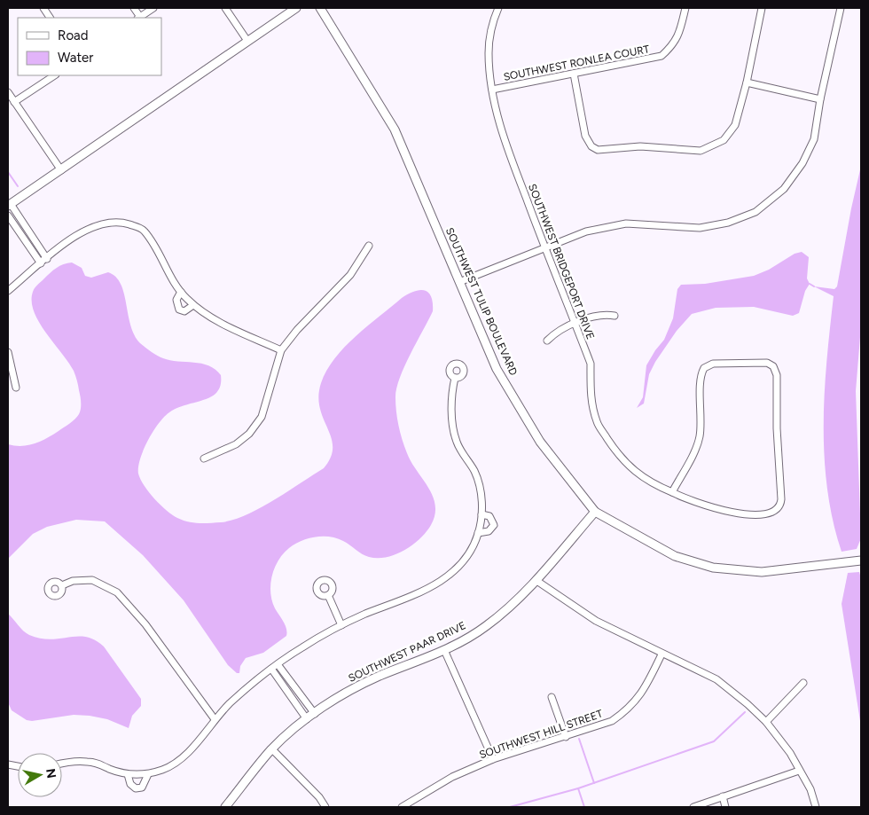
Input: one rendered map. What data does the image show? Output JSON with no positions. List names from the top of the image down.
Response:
{
  "streets": {
    "street": [
      "SOUTHWEST RONLEA COURT",
      "SOUTHWEST BRIDGEPORT DRIVE",
      "SOUTHWEST TULIP BOULEVARD",
      "SOUTHWEST PAAR DRIVE",
      "SOUTHWEST HILL STREET"
    ]
  },
  "crossings": [
    ["SOUTHWEST RONLEA COURT", "SOUTHWEST BRIDGEPORT DRIVE"],
    ["SOUTHWEST TULIP BOULEVARD", "SOUTHWEST PAAR DRIVE"]
  ],
  "legend": ["Road", "Water"],
  "north": "right"
}
